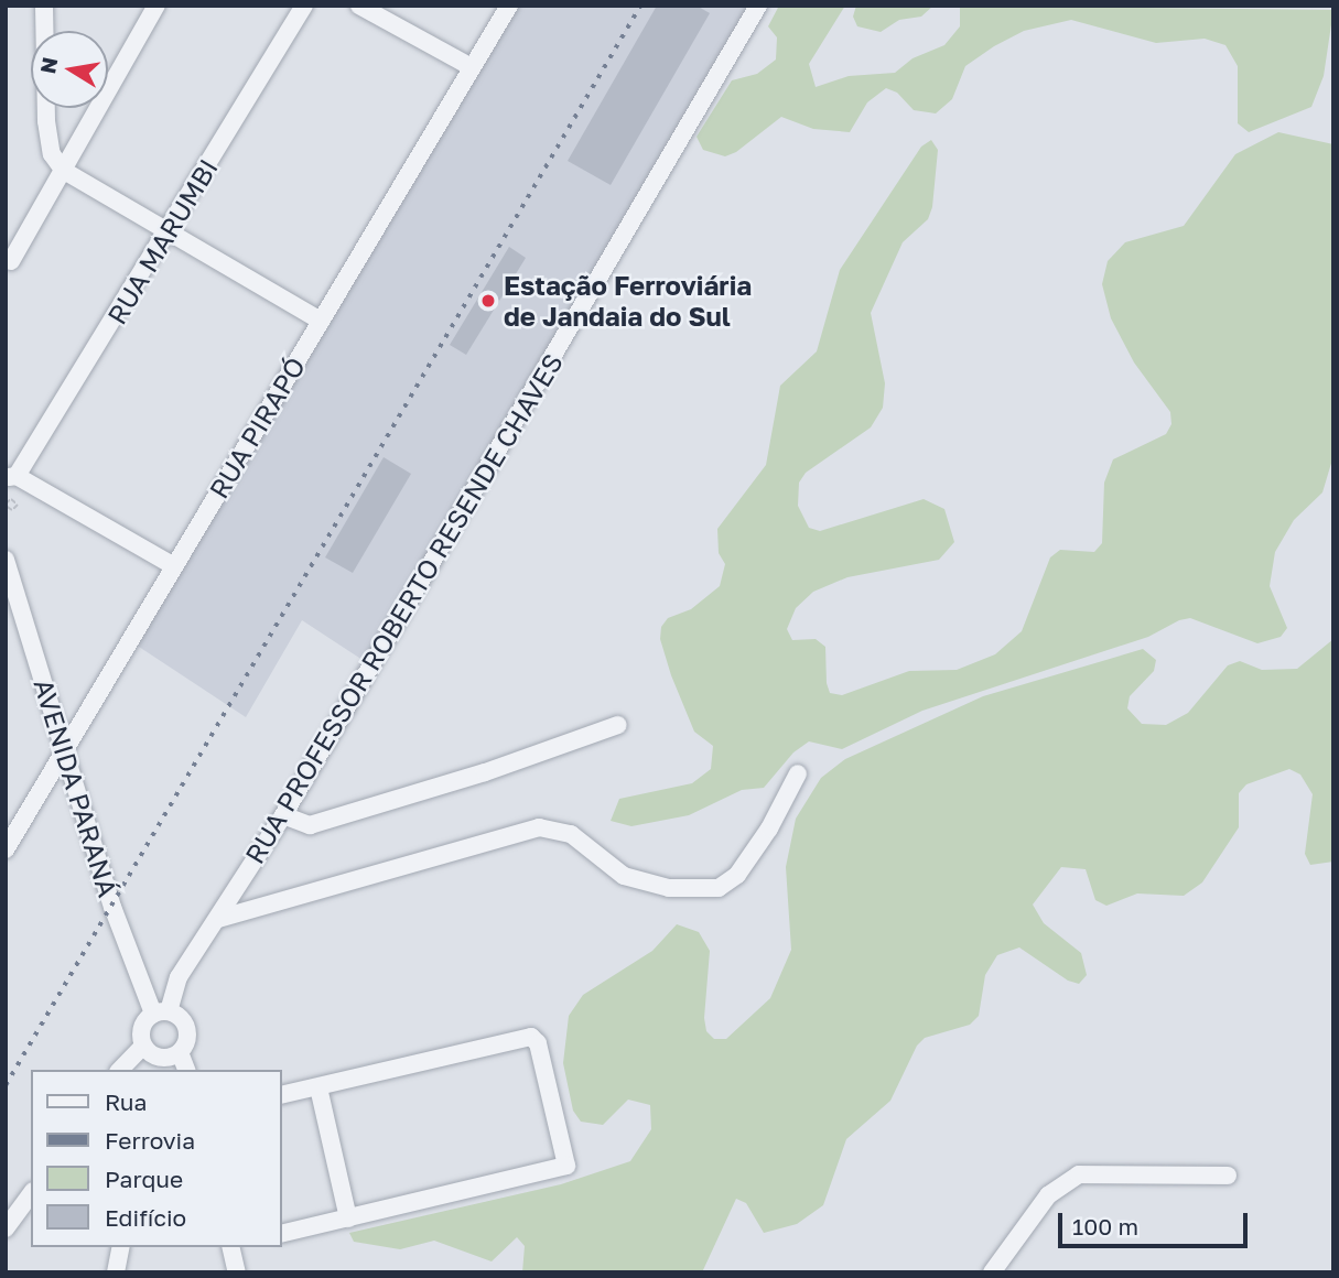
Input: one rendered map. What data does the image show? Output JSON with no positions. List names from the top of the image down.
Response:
{
  "streets": {
    "street": [
      "RUA MARUMBI",
      "RUA PIRAPÓ",
      "RUA PROFESSOR ROBERTO RESENDE CHAVES",
      "AVENIDA PARANÁ"
    ]
  },
  "crossings": [
    ["RUA PIRAPÓ", "AVENIDA PARANÁ"],
    ["RUA PROFESSOR ROBERTO RESENDE CHAVES", "AVENIDA PARANÁ"]
  ],
  "places": ["Estação Ferroviária de Jandaia do Sul"],
  "legend": [
    "Rua",
    "Ferrovia",
    "Parque",
    "Edifício"
  ],
  "scale_bar": "100 m",
  "north": "left"
}
